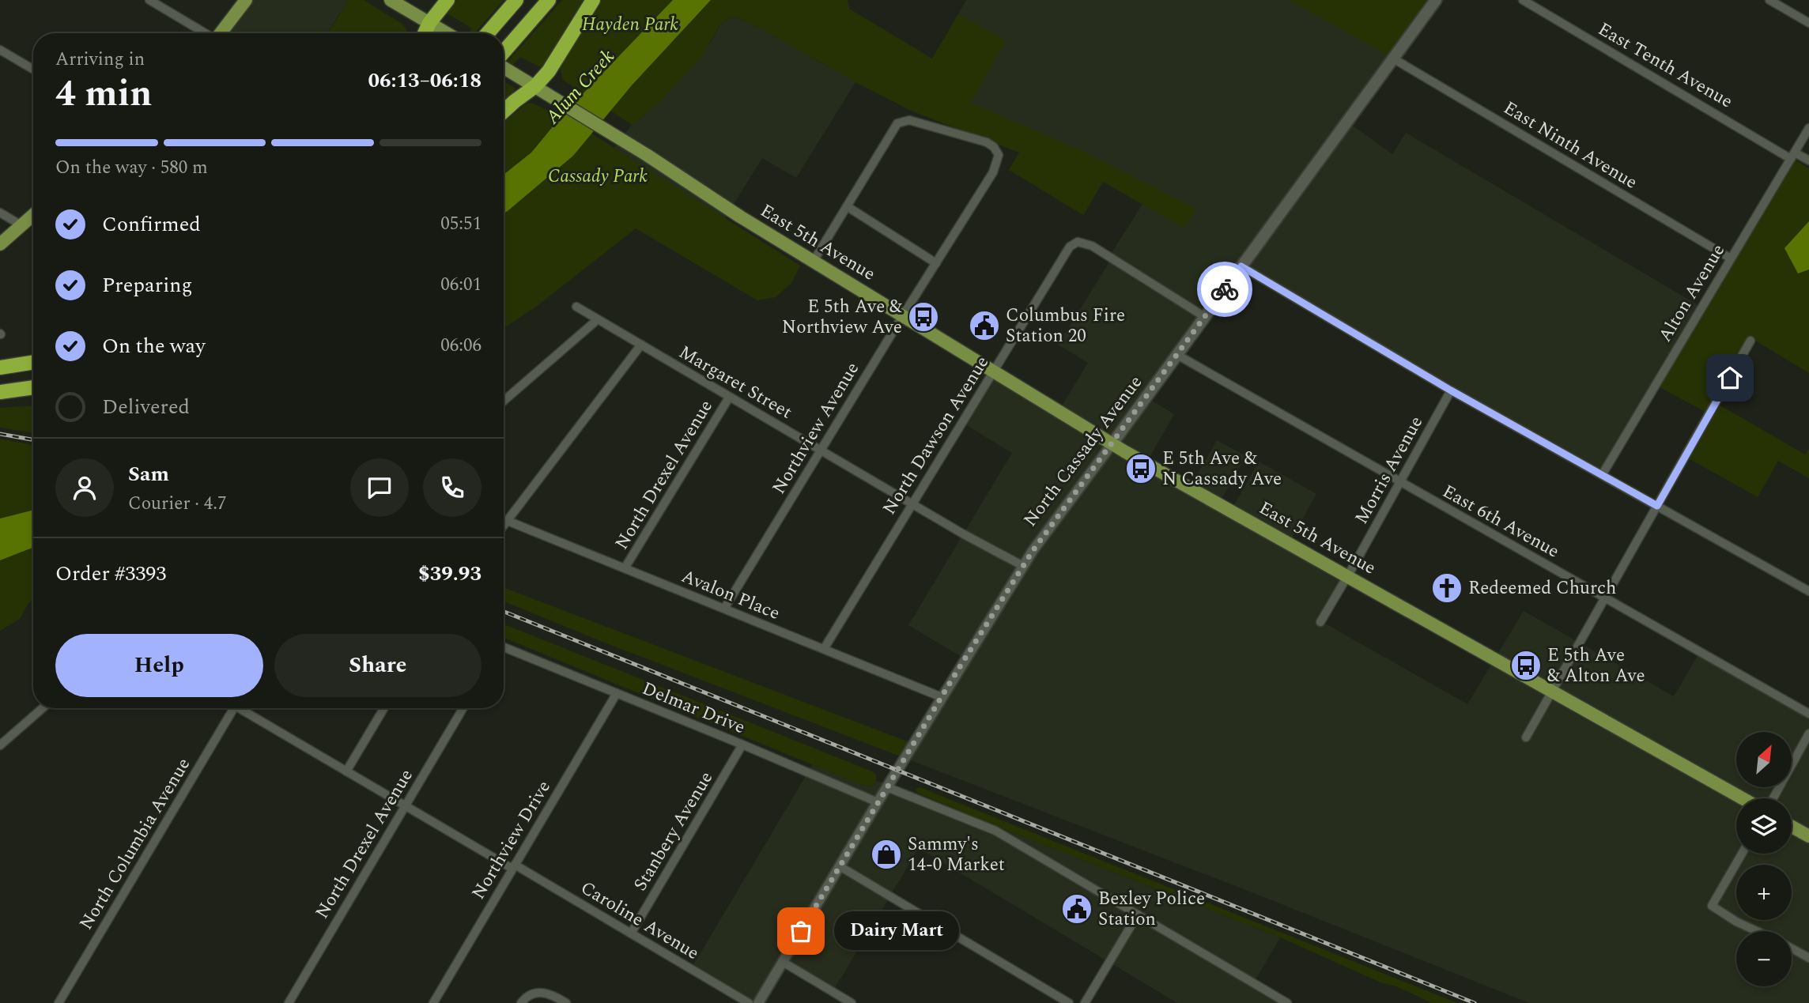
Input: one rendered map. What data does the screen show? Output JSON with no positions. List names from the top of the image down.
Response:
{
  "streets": {
    "main road": ["East 5th Avenue", "North Cassady Avenue"],
    "street": [
      "East Tenth Avenue",
      "East Ninth Avenue",
      "Alton Avenue",
      "Margaret Street",
      "Northview Avenue",
      "North Dawson Avenue",
      "Morris Avenue",
      "North Drexel Avenue",
      "East 6th Avenue",
      "Avalon Place",
      "Delmar Drive",
      "Stanbery Avenue",
      "Northview Drive",
      "North Columbia Avenue",
      "Caroline Avenue"
    ]
  },
  "crossings": [
    ["East Tenth Avenue", "Alton Avenue"],
    ["East Ninth Avenue", "Alton Avenue"],
    ["East Ninth Avenue", "North Cassady Avenue"],
    ["East 5th Avenue", "Northview Avenue"],
    ["East 5th Avenue", "North Dawson Avenue"],
    ["East 5th Avenue", "North Cassady Avenue"],
    ["East 5th Avenue", "Morris Avenue"],
    ["Margaret Street", "Northview Avenue"],
    ["Margaret Street", "North Dawson Avenue"],
    ["Margaret Street", "North Cassady Avenue"],
    ["Margaret Street", "North Drexel Avenue"],
    ["Northview Avenue", "Avalon Place"],
    ["North Dawson Avenue", "North Cassady Avenue"],
    ["North Dawson Avenue", "Avalon Place"],
    ["North Cassady Avenue", "East 6th Avenue"],
    ["North Cassady Avenue", "Avalon Place"],
    ["North Cassady Avenue", "Delmar Drive"],
    ["Morris Avenue", "East 6th Avenue"],
    ["North Drexel Avenue", "Avalon Place"],
    ["North Drexel Avenue", "Caroline Avenue"],
    ["Delmar Drive", "Stanbery Avenue"],
    ["Delmar Drive", "Northview Drive"],
    ["Stanbery Avenue", "Caroline Avenue"],
    ["Northview Drive", "Caroline Avenue"]
  ],
  "water": ["Alum Creek"],
  "parks": ["Hayden Park", "Cassady Park"],
  "places": {
    "bus stop": ["E 5th Ave & Northview Ave", "E 5th Ave & N Cassady Ave", "E 5th Ave & Alton Ave"],
    "public building": ["Columbus Fire Station 20", "Bexley Police Station"],
    "church": ["Redeemed Church"],
    "shop": ["Sammy's 14-0 Market"],
    "other": ["Dairy Mart"]
  },
  "north": "top right",
  "page": {
    "heading": ["4 min", "Arriving in", "06:13–06:18"],
    "panel": [
      "Sam",
      "Courier · 4.7",
      "Order #3393",
      "$39.93"
    ],
    "bar": "On the way · 580 m",
    "list": [
      ["Confirmed", "05:51"],
      ["Preparing", "06:01"],
      ["On the way", "06:06"],
      "Delivered"
    ],
    "buttons": ["Help", "Share"],
    "map_buttons": ["+", "−"],
    "bubble": "Dairy Mart"
  }
}
